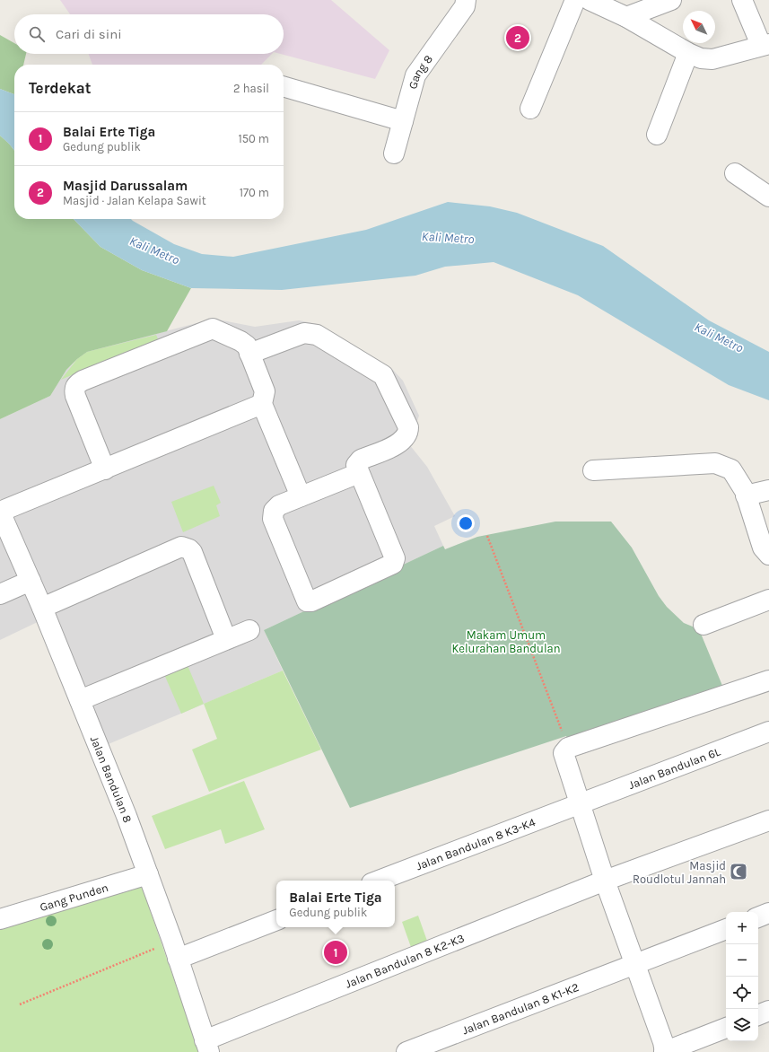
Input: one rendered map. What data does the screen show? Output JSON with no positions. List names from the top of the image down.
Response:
{
  "streets": {
    "street": [
      "Gang 8",
      "Jalan Bandulan 6L",
      "Jalan Bandulan 8",
      "Jalan Bandulan 8 K3-K4",
      "Gang Punden",
      "Jalan Bandulan 8 K2-K3",
      "Jalan Bandulan 8 K1-K2"
    ]
  },
  "crossings": [
    ["Jalan Bandulan 6L", "Jalan Bandulan 8 K3-K4"],
    ["Jalan Bandulan 8", "Gang Punden"],
    ["Jalan Bandulan 8", "Jalan Bandulan 8 K2-K3"]
  ],
  "water": ["Kali Metro"],
  "parks": ["Makam Umum Kelurahan Bandulan"],
  "places": {
    "mosque": ["Masjid Roudlotul Jannah"]
  },
  "north": "top left",
  "page": {
    "search": "Cari di sini",
    "pins": ["2", "1"],
    "heading": ["Terdekat", "2 hasil"],
    "list": [
      {
        "mark": "1",
        "name": "Balai Erte Tiga",
        "note": "Gedung publik",
        "value": "150 m"
      },
      {
        "mark": "2",
        "name": "Masjid Darussalam",
        "note": "Masjid · Jalan Kelapa Sawit",
        "value": "170 m"
      }
    ],
    "popup": ["Balai Erte Tiga", "Gedung publik"],
    "map_buttons": ["+", "−"]
  }
}
